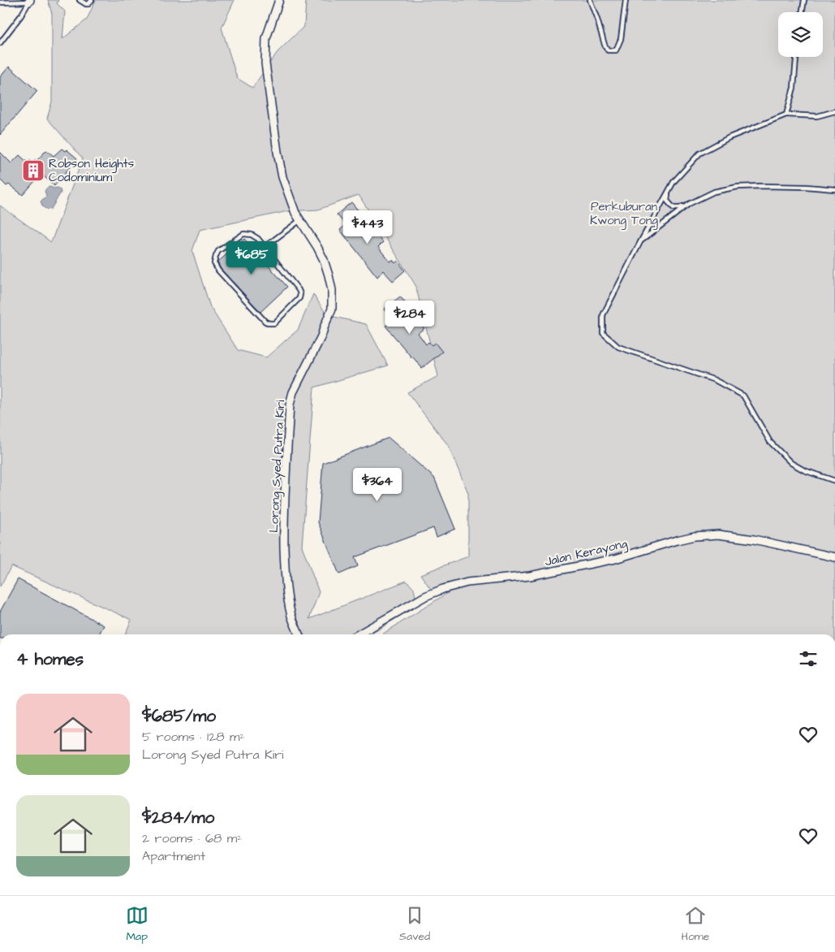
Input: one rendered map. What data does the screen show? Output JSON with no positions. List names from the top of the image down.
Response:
{
  "streets": {
    "street": ["Lorong Syed Putra Kiri", "Jalan Kerayong"]
  },
  "parks": ["Perkuburan Kwong Tong"],
  "places": {
    "building": ["Robson Heights Codominium"]
  },
  "page": {
    "price": [
      "$443",
      "$685",
      "$284",
      "$364"
    ],
    "heading": "4 homes",
    "list": [
      {
        "name": "$685/mo",
        "note": "5 rooms · 128 m² · Lorong Syed Putra Kiri"
      },
      {
        "name": "$284/mo",
        "note": "2 rooms · 68 m² · Apartment"
      }
    ],
    "tabs": ["Map", "Saved", "Home"]
  }
}
